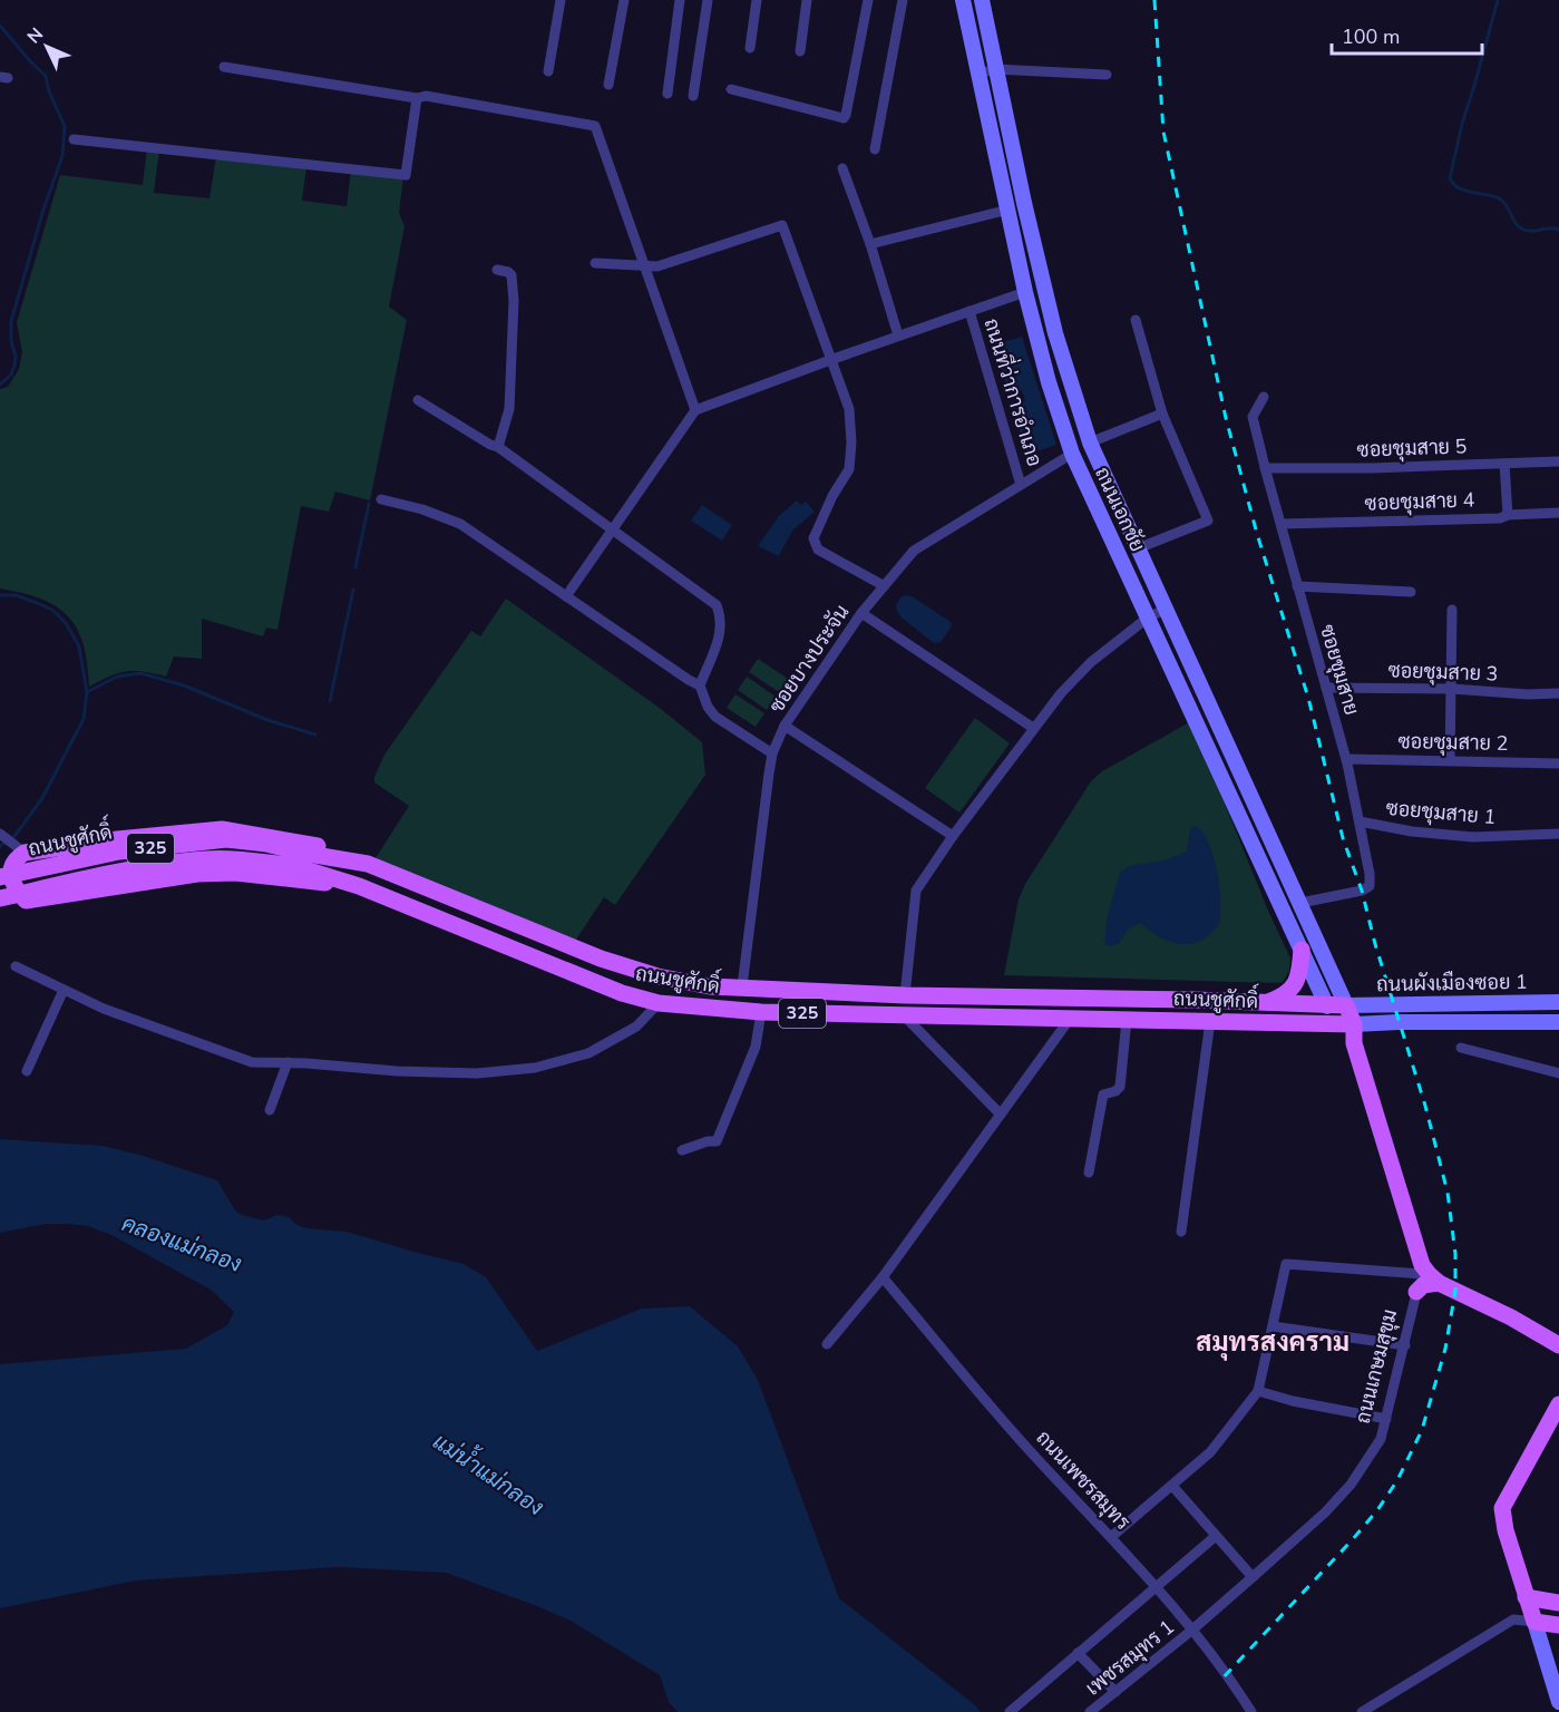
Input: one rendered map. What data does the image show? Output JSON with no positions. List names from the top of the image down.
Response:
{
  "streets": {
    "main road": [
      "ถนนเอกชัย",
      "ถนนชูศักดิ์",
      "325",
      "ถนนผังเมืองซอย 1"
    ],
    "street": [
      "ถนนที่ว่าการอำเภอ",
      "ซอยชุมสาย 5",
      "ซอยชุมสาย 4",
      "ซอยบางประจัน",
      "ซอยชุมสาย",
      "ซอยชุมสาย 3",
      "ซอยชุมสาย 2",
      "ซอยชุมสาย 1",
      "ถนนเกษมสุขุม",
      "ถนนเพชรสมุทร",
      "เพชรสมุทร 1"
    ]
  },
  "crossings": [
    ["ถนนที่ว่าการอำเภอ", "ซอยบางประจัน"],
    ["ซอยชุมสาย 5", "ซอยชุมสาย"],
    ["ซอยชุมสาย 4", "ซอยชุมสาย"],
    ["ถนนเอกชัย", "ซอยบางประจัน"],
    ["ถนนเอกชัย", "ซอยชุมสาย"],
    ["ถนนเอกชัย", "ถนนชูศักดิ์"],
    ["ถนนเอกชัย", "ถนนผังเมืองซอย 1"],
    ["ซอยบางประจัน", "ถนนชูศักดิ์"],
    ["ซอยชุมสาย", "ซอยชุมสาย 3"],
    ["ซอยชุมสาย", "ซอยชุมสาย 2"],
    ["ซอยชุมสาย", "ซอยชุมสาย 1"],
    ["ถนนชูศักดิ์", "ถนนผังเมืองซอย 1"],
    ["ถนนเกษมสุขุม", "ถนนเพชรสมุทร"],
    ["ถนนเกษมสุขุม", "เพชรสมุทร 1"],
    ["ถนนเพชรสมุทร", "เพชรสมุทร 1"]
  ],
  "districts": ["สมุทรสงคราม"],
  "water": ["คลองแม่กลอง", "แม่น้ำแม่กลอง"],
  "scale_bar": "100 m",
  "north": "top left"
}
